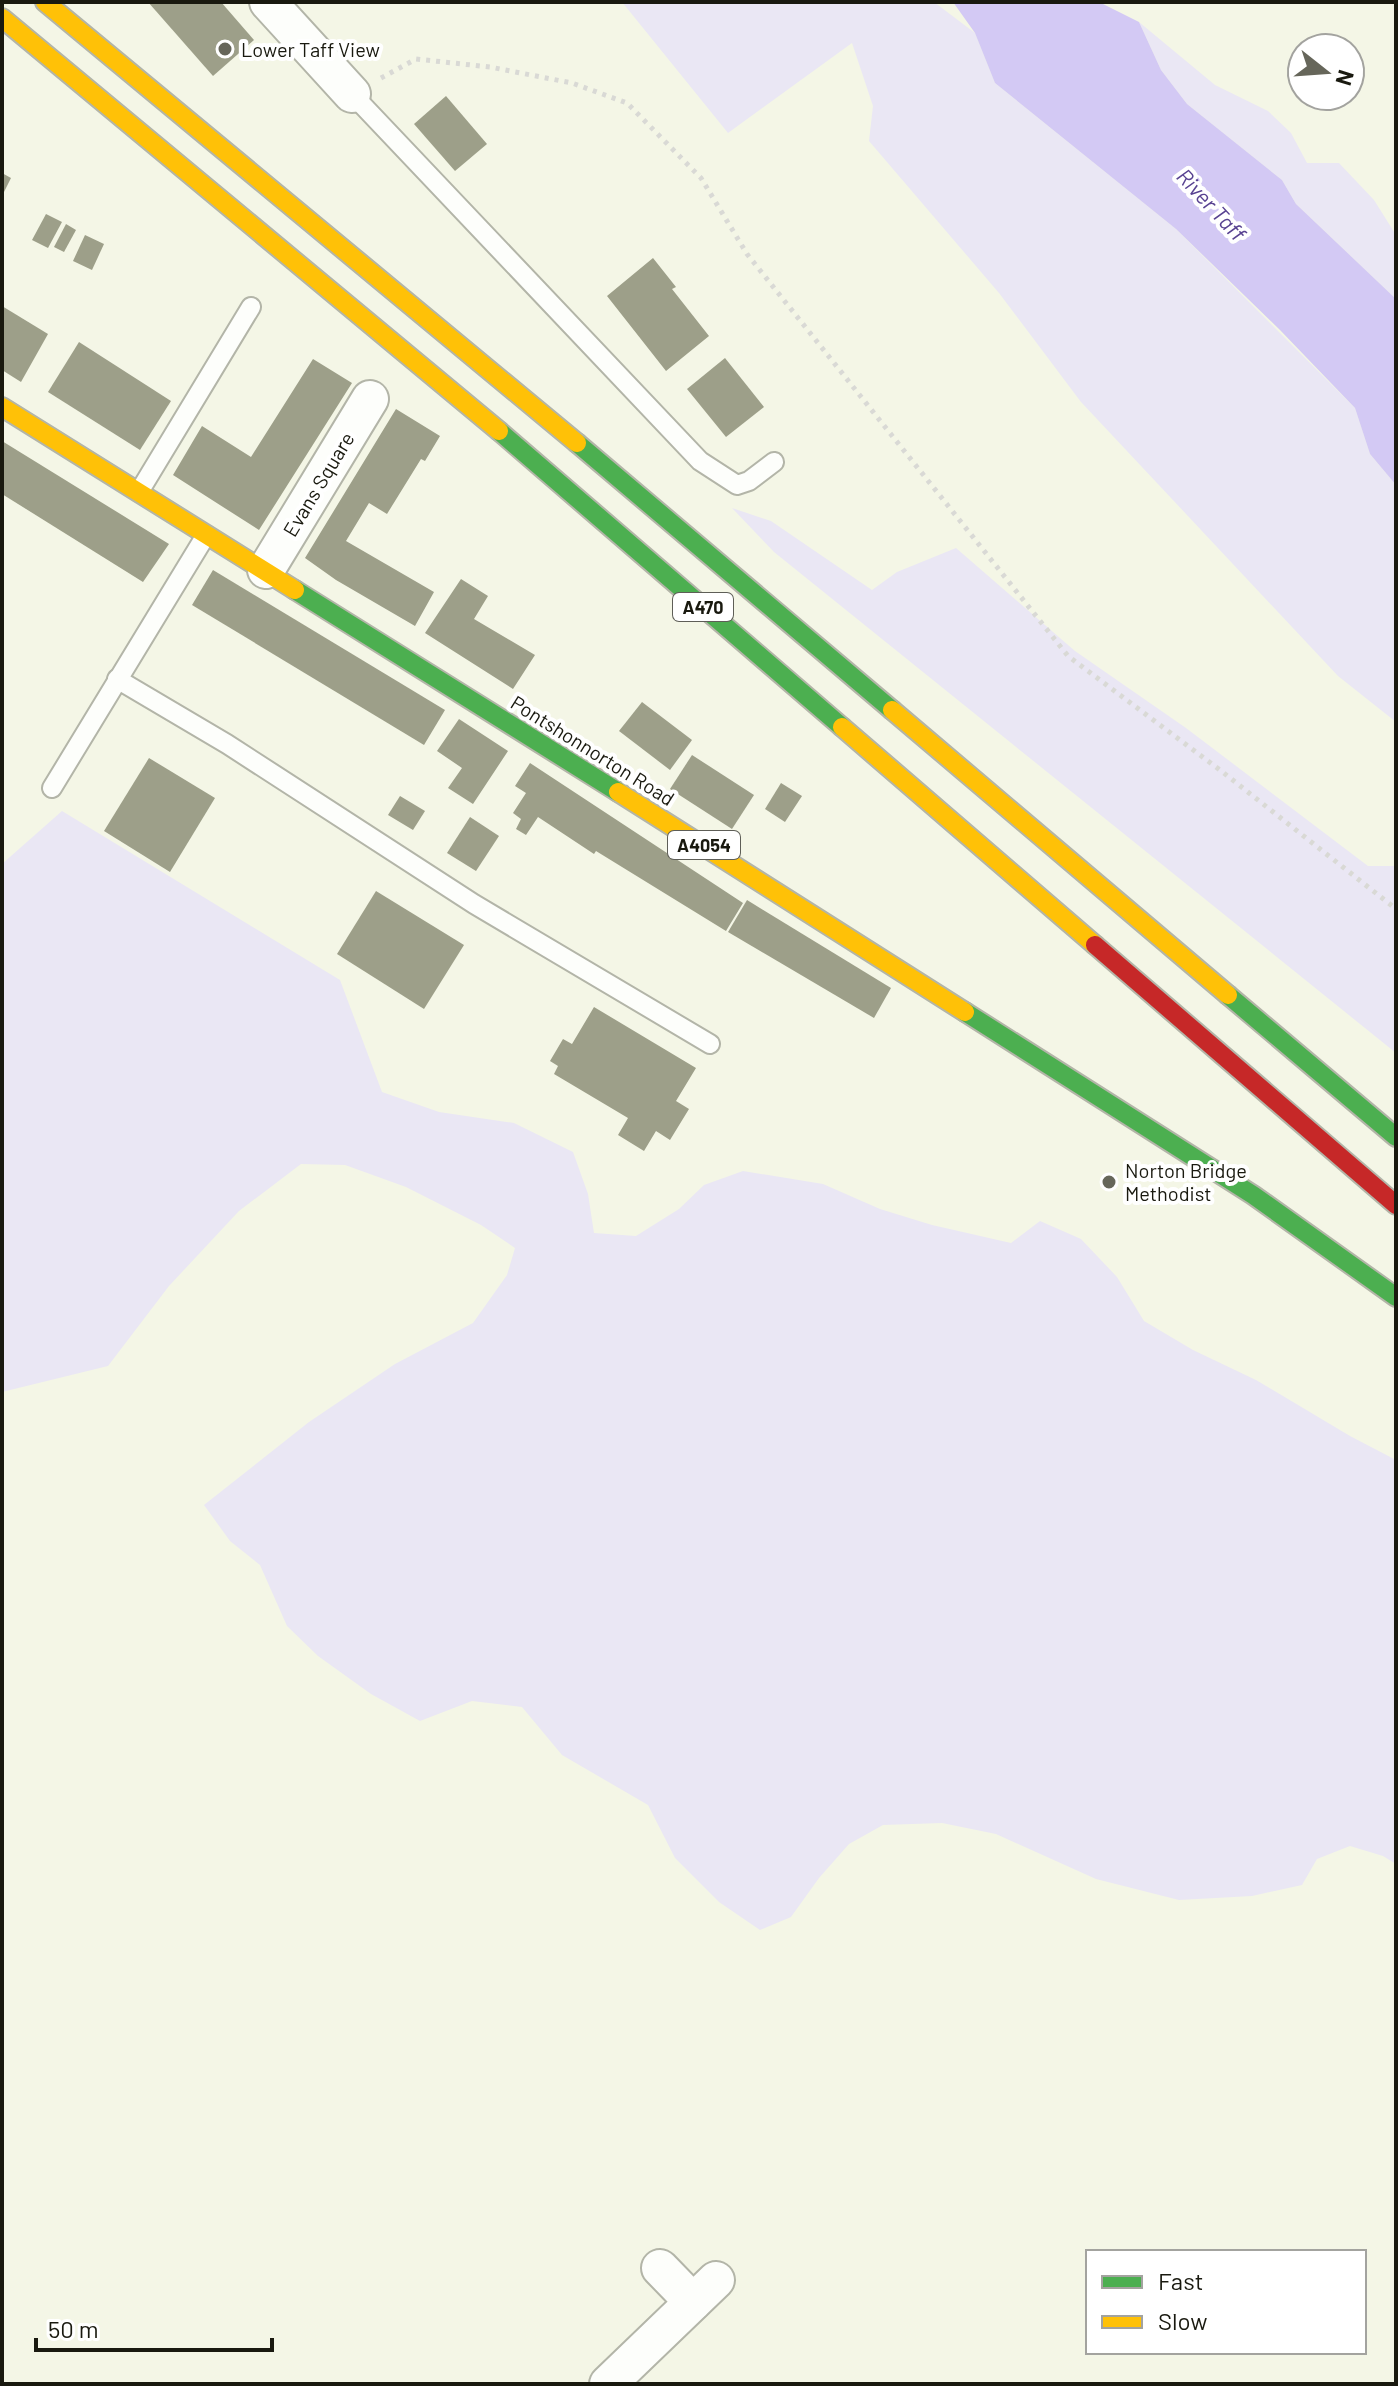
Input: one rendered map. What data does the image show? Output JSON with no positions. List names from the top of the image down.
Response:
{
  "streets": {
    "main road": ["A470", "Pontshonnorton Road", "A4054"],
    "street": ["Evans Square"]
  },
  "crossings": [
    ["Evans Square", "Pontshonnorton Road"]
  ],
  "water": ["River Taff"],
  "places": ["Lower Taff View", "Norton Bridge Methodist"],
  "legend": ["Fast", "Slow"],
  "scale_bar": "50 m",
  "north": "right"
}
